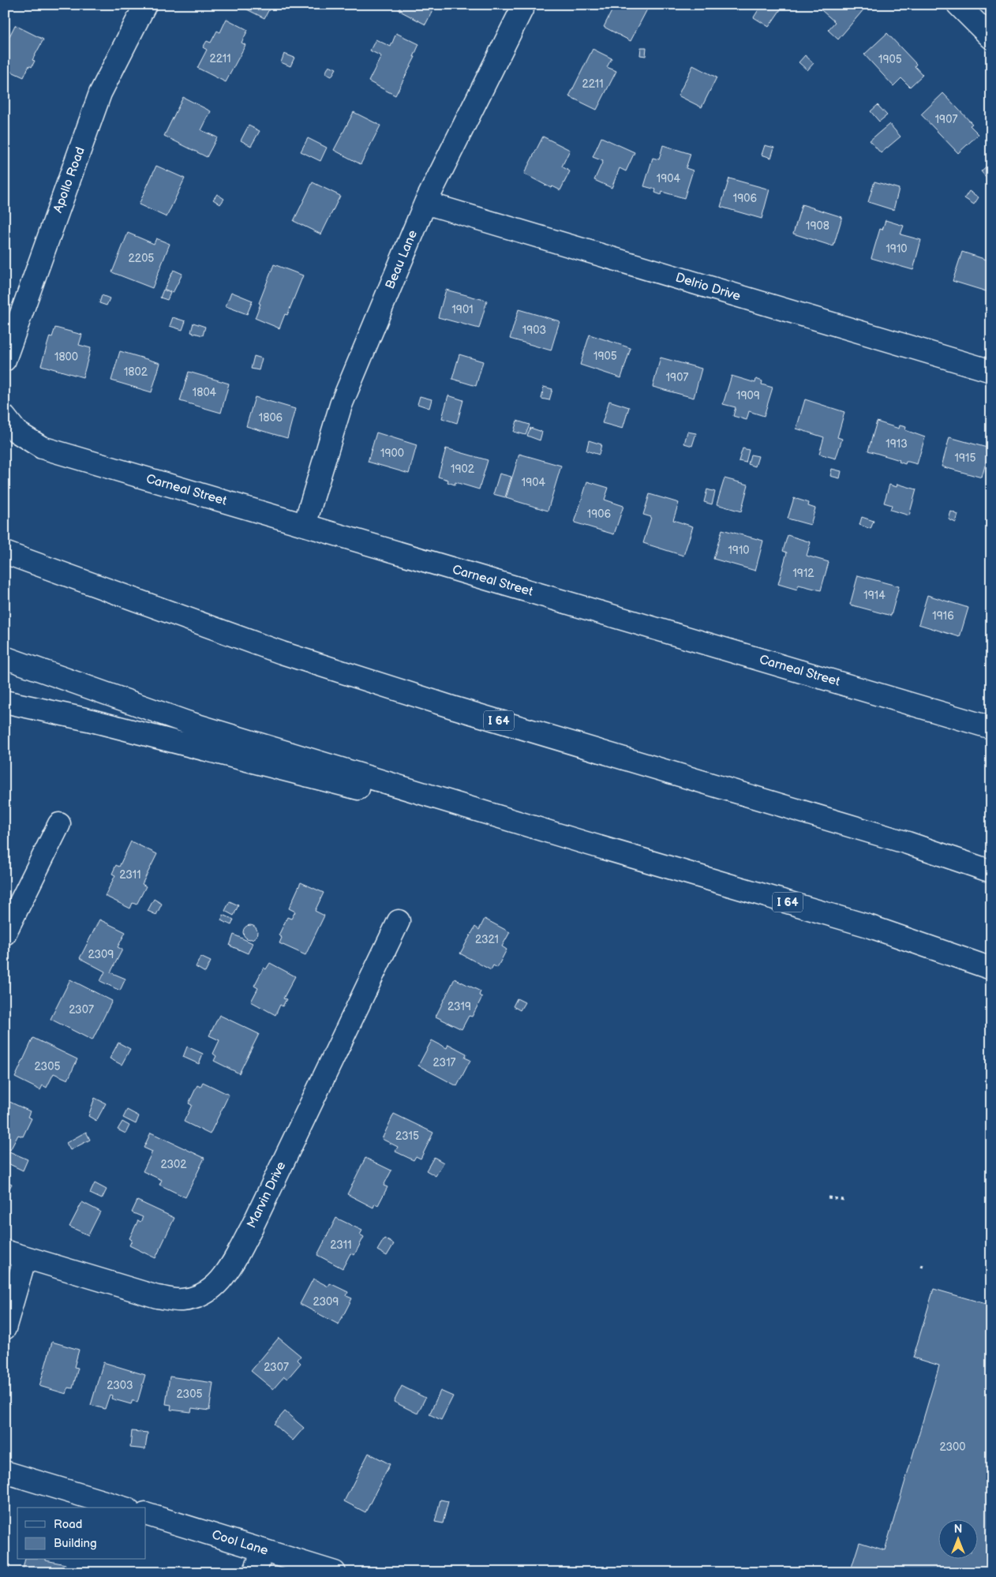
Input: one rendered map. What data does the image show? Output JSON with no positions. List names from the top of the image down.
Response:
{
  "streets": {
    "main road": [
      "Apollo Road",
      "Beau Lane",
      "Delrio Drive",
      "Carneal Street",
      "I 64",
      "Marvin Drive",
      "Cool Lane"
    ]
  },
  "crossings": [
    ["Beau Lane", "Delrio Drive"],
    ["Beau Lane", "Carneal Street"]
  ],
  "house_numbers": [
    "2211",
    "1905",
    "2211",
    "1907",
    "1904",
    "1906",
    "1908",
    "1910",
    "2205",
    "1901",
    "1903",
    "1905",
    "1800",
    "1802",
    "1907",
    "1804",
    "1909",
    "1806",
    "1913",
    "1900",
    "1915",
    "1902",
    "1904",
    "1906",
    "1910",
    "1912",
    "1914",
    "1916",
    "2311",
    "2321",
    "2309",
    "2319",
    "2307",
    "2317",
    "2305",
    "2315",
    "2302",
    "2311",
    "2309",
    "2307",
    "2303",
    "2305",
    "2300"
  ],
  "legend": ["Road", "Building"],
  "north": "top"
}
